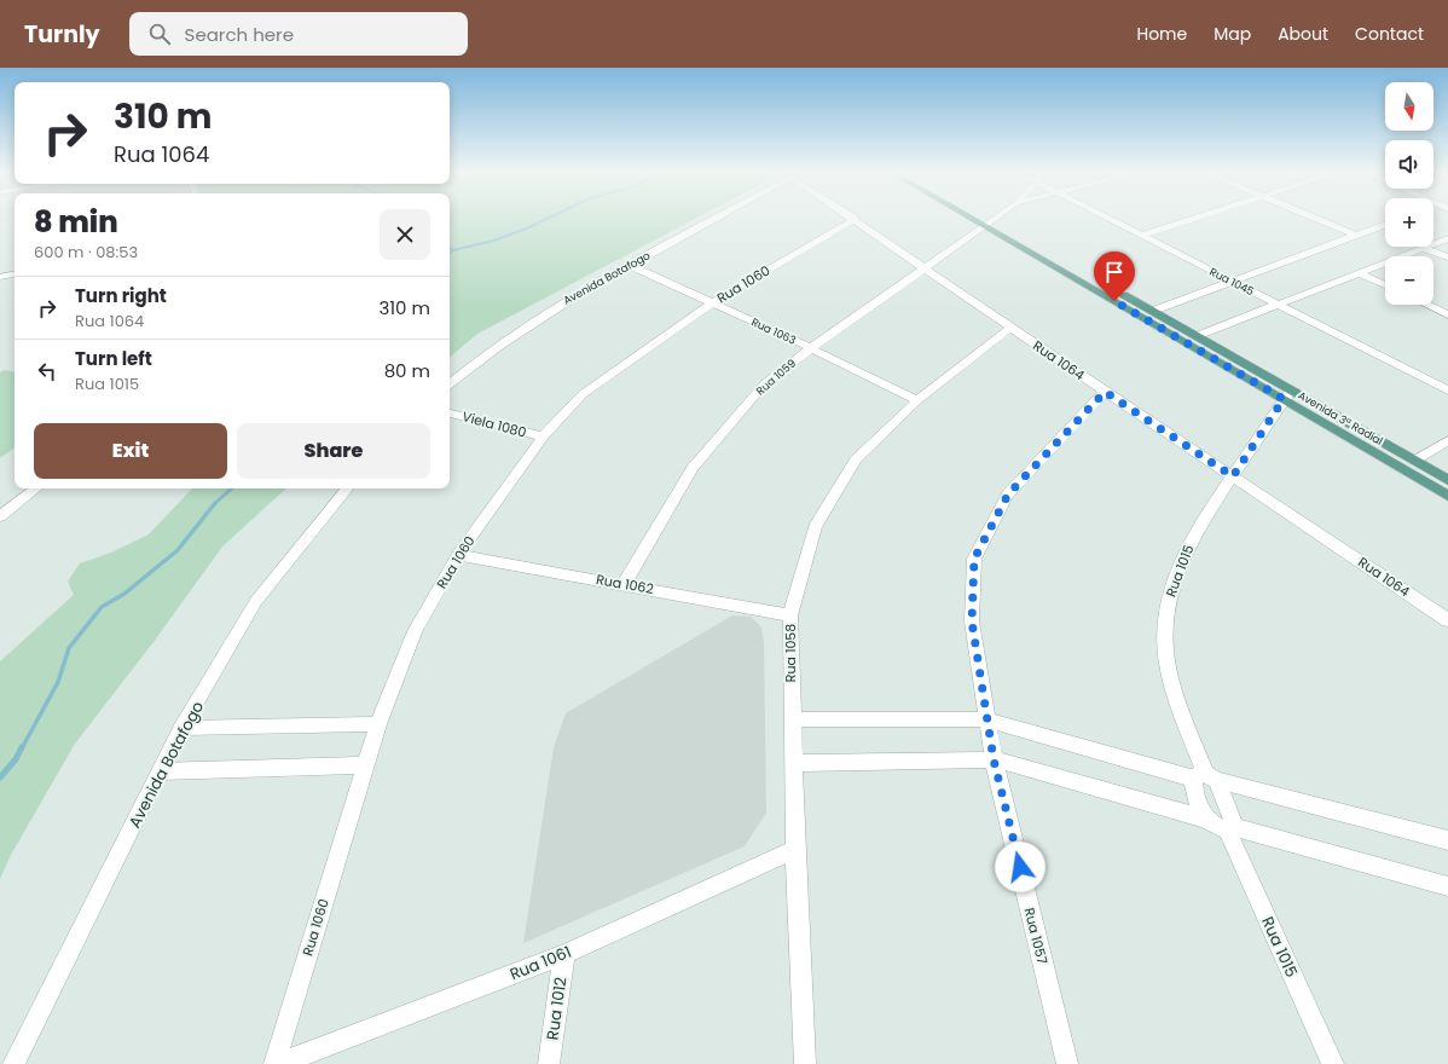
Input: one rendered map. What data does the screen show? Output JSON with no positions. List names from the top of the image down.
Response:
{
  "streets": {
    "main road": ["Avenida 3ª Radial"],
    "street": [
      "Avenida Botafogo",
      "Rua 1045",
      "Rua 1060",
      "Rua 1063",
      "Rua 1064",
      "Rua 1059",
      "Viela 1080",
      "Rua 1015",
      "Rua 1062",
      "Rua 1058",
      "Rua 1057",
      "Rua 1061",
      "Rua 1012"
    ]
  },
  "crossings": [
    ["Avenida Botafogo", "Rua 1063"],
    ["Rua 1060", "Rua 1063"],
    ["Rua 1060", "Rua 1064"],
    ["Rua 1060", "Viela 1080"],
    ["Rua 1060", "Rua 1062"],
    ["Rua 1063", "Rua 1059"],
    ["Rua 1063", "Rua 1058"],
    ["Rua 1064", "Rua 1059"],
    ["Rua 1064", "Rua 1015"],
    ["Rua 1064", "Rua 1058"],
    ["Rua 1064", "Rua 1057"],
    ["Rua 1059", "Avenida 3ª Radial"],
    ["Rua 1059", "Rua 1062"],
    ["Avenida 3ª Radial", "Rua 1015"],
    ["Rua 1062", "Rua 1058"],
    ["Rua 1058", "Rua 1061"],
    ["Rua 1061", "Rua 1012"]
  ],
  "north": "bottom",
  "page": {
    "header": "Turnly",
    "search": "Search here",
    "nav": [
      "Home",
      "Map",
      "About",
      "Contact"
    ],
    "map_buttons": ["+", "−"],
    "turn": ["310 m", "Rua 1064"],
    "heading": ["8 min", "600 m · 08:53"],
    "list": [
      {
        "name": "Turn right",
        "note": "Rua 1064",
        "value": "310 m"
      },
      {
        "name": "Turn left",
        "note": "Rua 1015",
        "value": "80 m"
      }
    ],
    "buttons": ["Exit", "Share"]
  }
}
